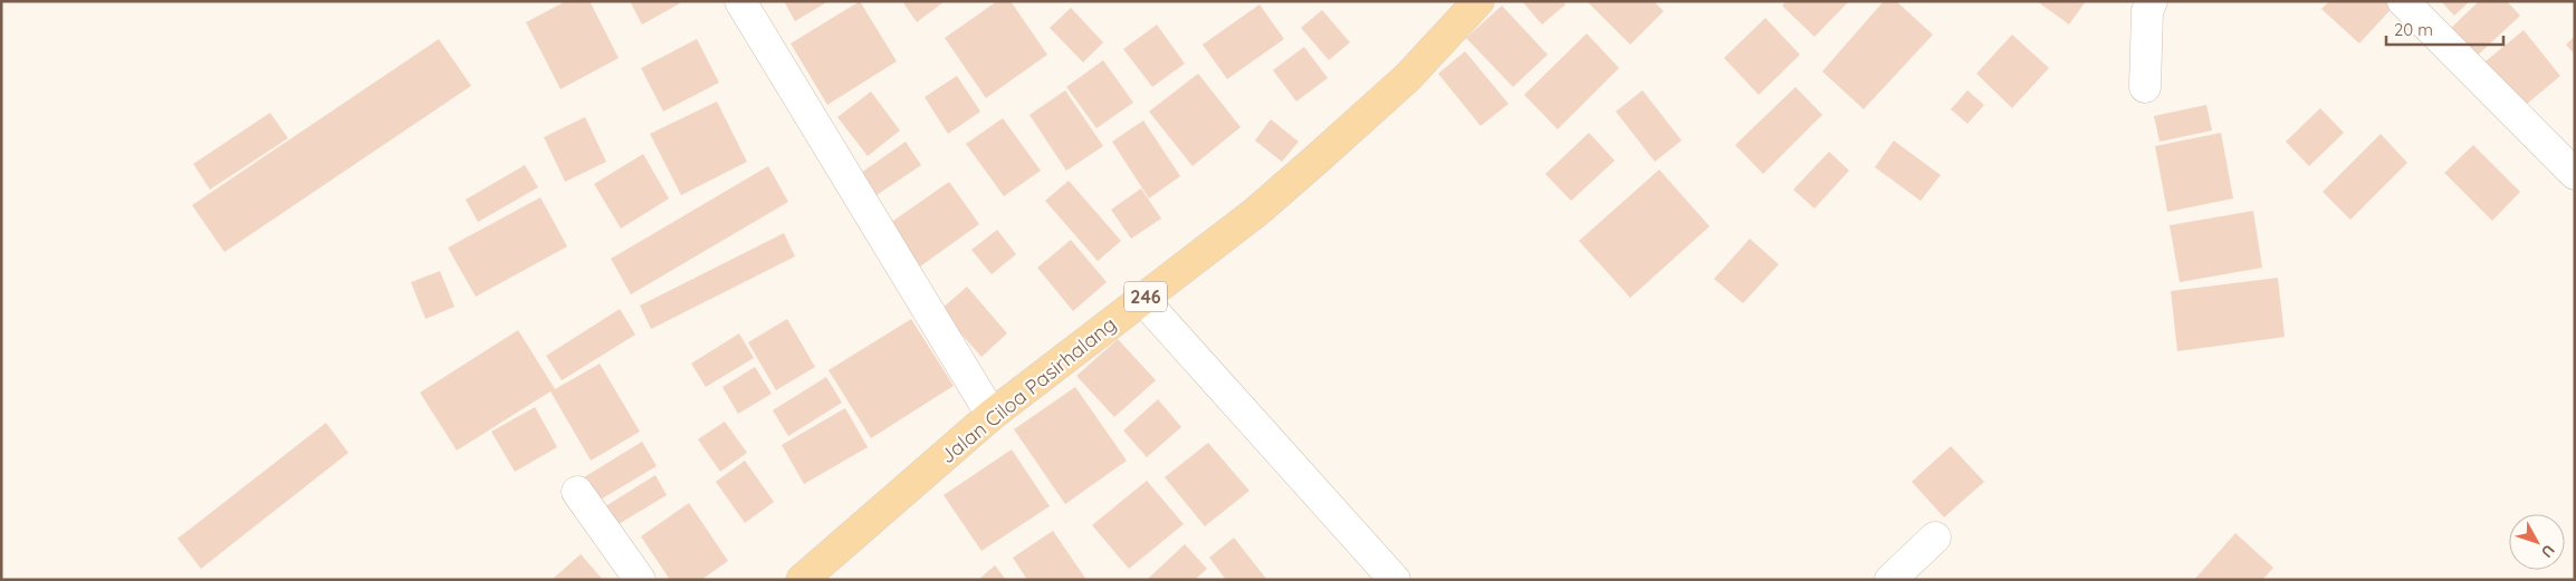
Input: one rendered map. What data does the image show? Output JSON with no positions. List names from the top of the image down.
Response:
{
  "streets": {
    "main road": ["246", "Jalan Ciloa Pasirhalang"]
  },
  "scale_bar": "20 m",
  "north": "bottom right"
}
